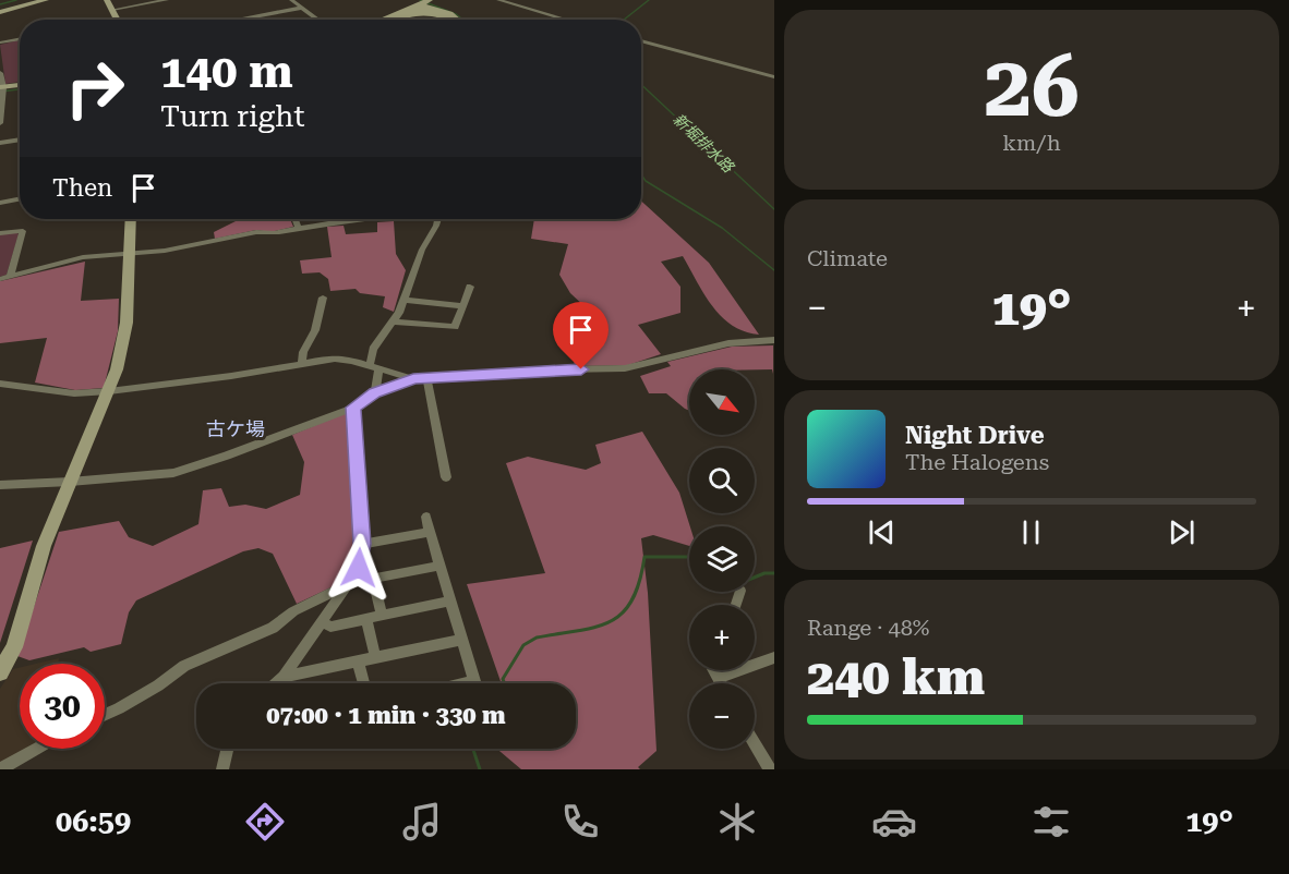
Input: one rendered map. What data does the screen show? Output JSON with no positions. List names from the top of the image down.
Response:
{
  "districts": ["古ケ場"],
  "water": ["新堀排水路"],
  "north": "bottom right",
  "page": {
    "tile": [
      ["26", "km/h"],
      "Climate",
      ["Range · 48%", "240 km"]
    ],
    "turn": ["140 m", "Turn right"],
    "then": "Then",
    "heat": ["−", "19°", "+"],
    "map_buttons": ["+", "−"],
    "song": ["Night Drive", "The Halogens"],
    "limit": "30",
    "trip": "07:00 · 1 min · 330 m",
    "tabs": ["06:59", "19°"]
  }
}
